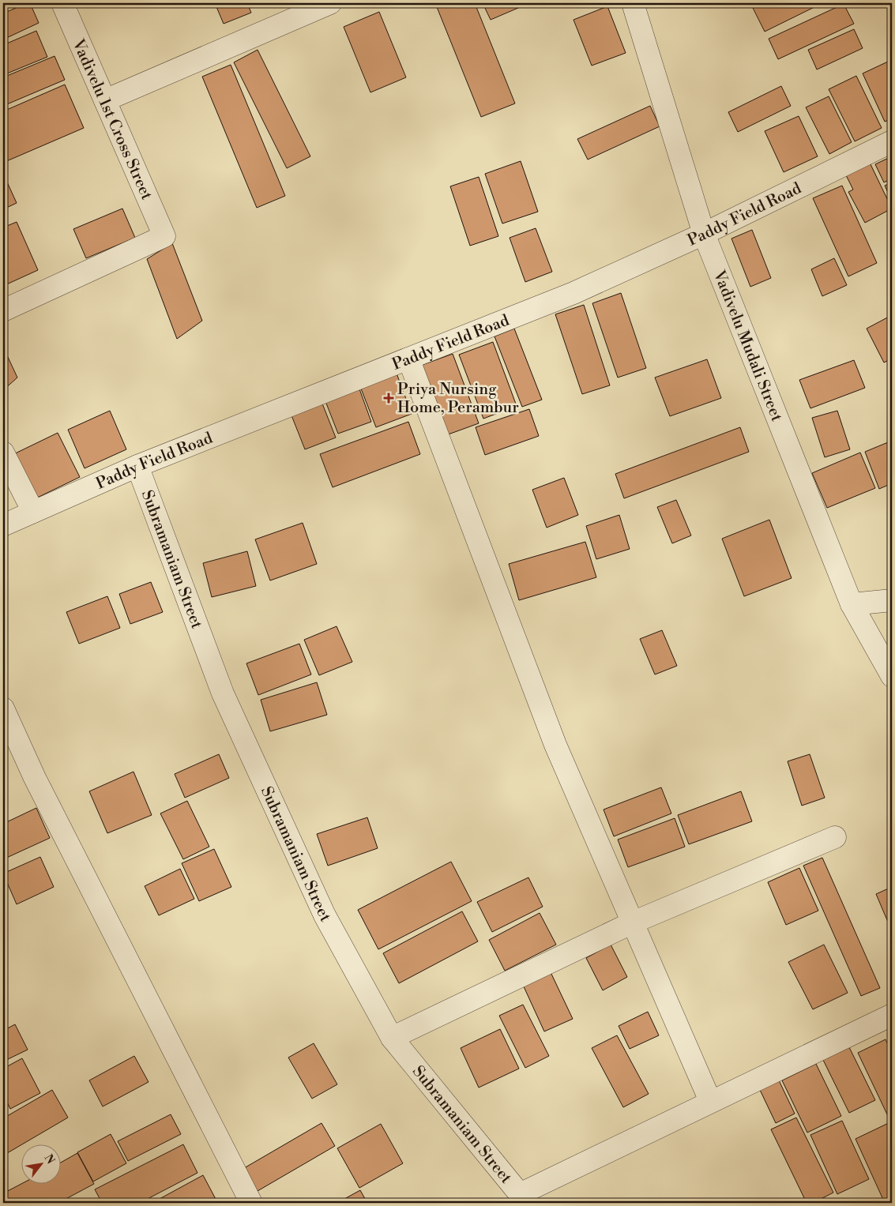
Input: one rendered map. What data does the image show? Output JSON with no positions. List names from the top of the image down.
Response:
{
  "streets": {
    "street": [
      "Vadivelu 1st Cross Street",
      "Paddy Field Road",
      "Vadivelu Mudali Street",
      "Subramaniam Street"
    ]
  },
  "crossings": [
    ["Paddy Field Road", "Vadivelu Mudali Street"],
    ["Paddy Field Road", "Subramaniam Street"]
  ],
  "places": {
    "health": ["Priya Nursing Home, Perambur"]
  },
  "north": "top right"
}
